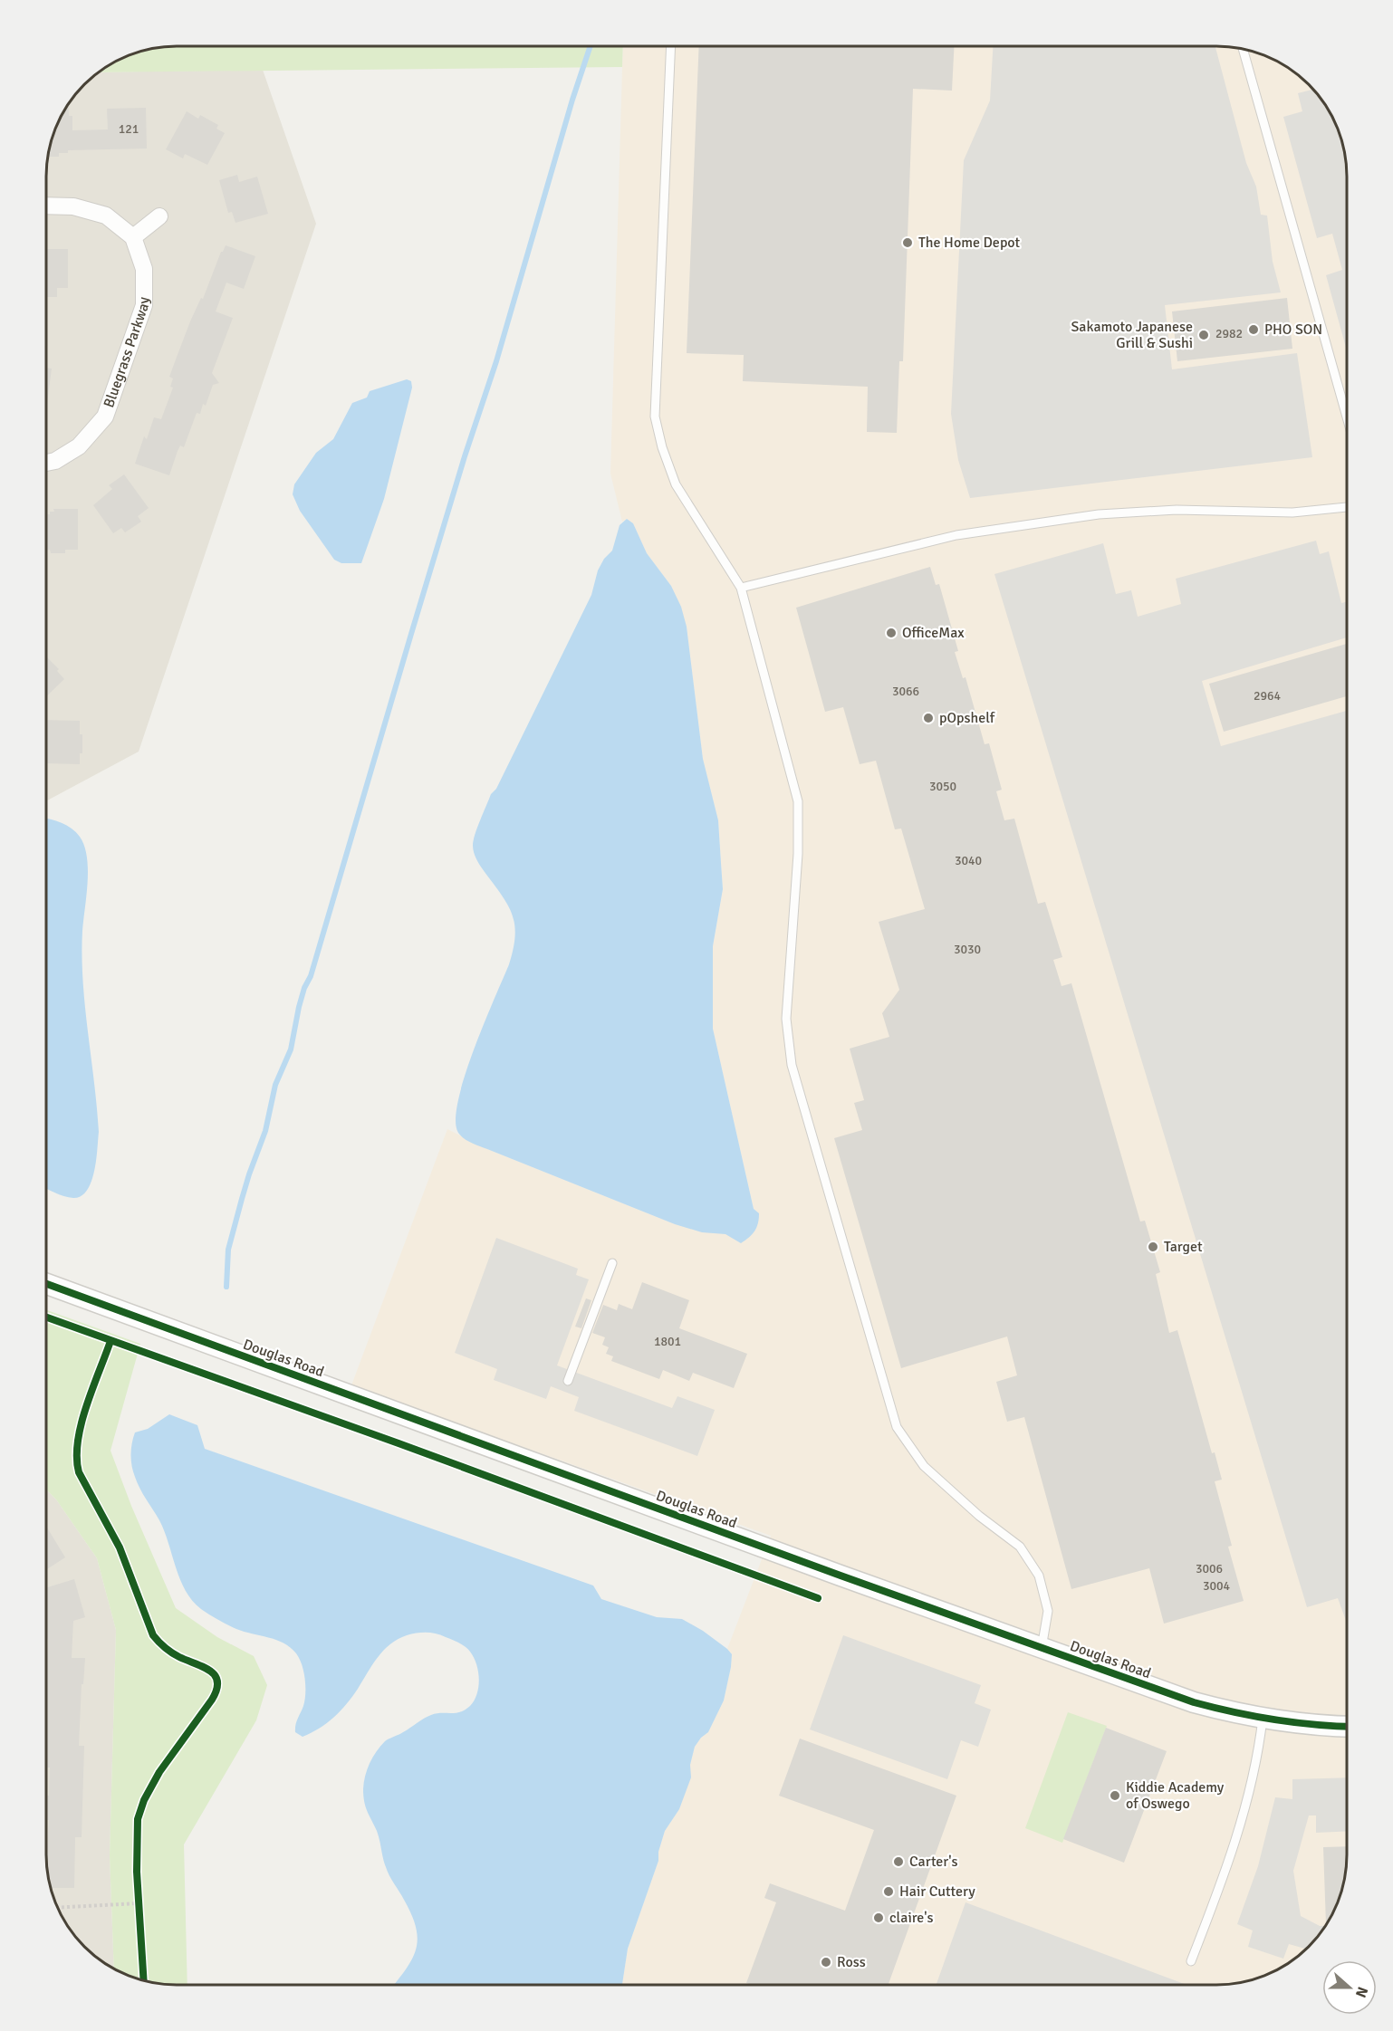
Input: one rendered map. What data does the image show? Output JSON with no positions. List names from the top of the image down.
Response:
{
  "streets": {
    "street": ["Bluegrass Parkway", "Douglas Road"]
  },
  "places": [
    "The Home Depot",
    "PHO SON",
    "Sakamoto Japanese Grill & Sushi",
    "OfficeMax",
    "pOpshelf",
    "Target",
    "Kiddie Academy of Oswego",
    "Carter's",
    "Hair Cuttery",
    "claire's",
    "Ross"
  ],
  "house_numbers": [
    "121",
    "2982",
    "3066",
    "2964",
    "3050",
    "3040",
    "3030",
    "1801",
    "3006",
    "3004"
  ],
  "north": "right"
}
